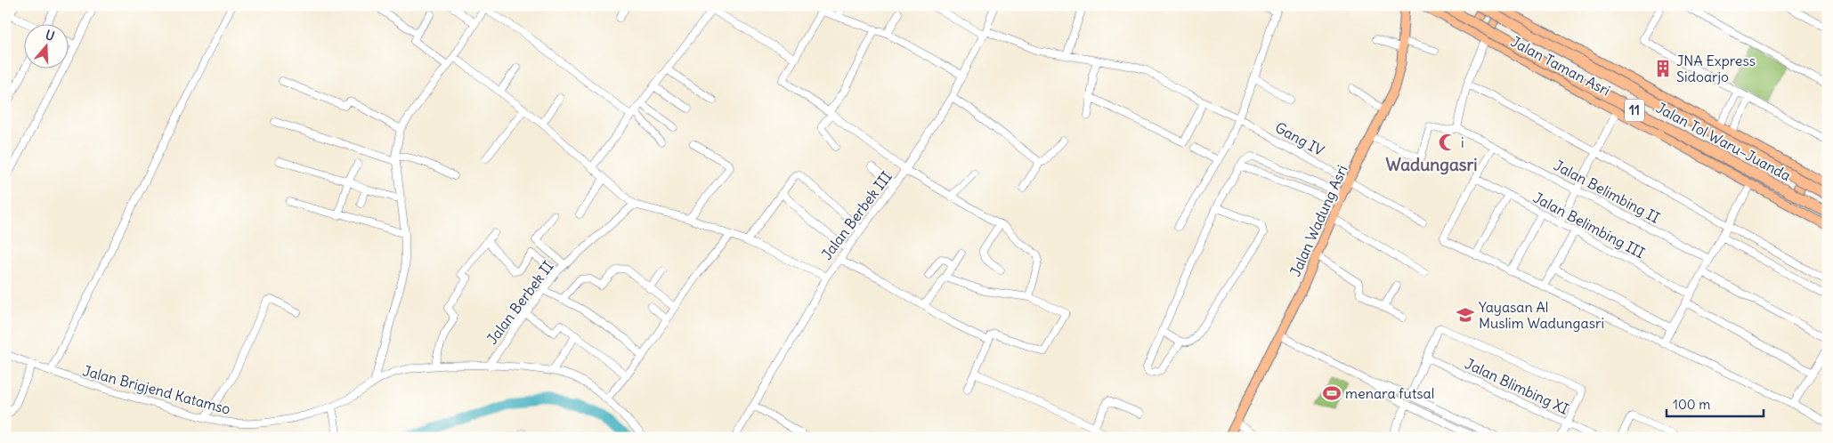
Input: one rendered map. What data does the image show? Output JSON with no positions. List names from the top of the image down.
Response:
{
  "streets": {
    "highway": ["11", "Jalan Tol Waru–Juanda"],
    "main road": ["Jalan Taman Asri", "Jalan Wadung Asri"],
    "street": [
      "Gang IV",
      "Jalan Belimbing II",
      "Jalan Berbek III",
      "Jalan Belimbing III",
      "Jalan Berbek II",
      "Jalan Blimbing XI",
      "Jalan Brigjend Katamso"
    ]
  },
  "crossings": [
    ["Gang IV", "Jalan Berbek III"],
    ["Gang IV", "Jalan Wadung Asri"],
    ["Jalan Berbek II", "Jalan Brigjend Katamso"]
  ],
  "districts": ["Wadungasri"],
  "places": {
    "building": ["JNA Express Sidoarjo"],
    "mosque": ["i"],
    "school or university": ["Yayasan Al Muslim Wadungasri"],
    "sports": ["menara futsal"]
  },
  "scale_bar": "100 m",
  "north": "top"
}
